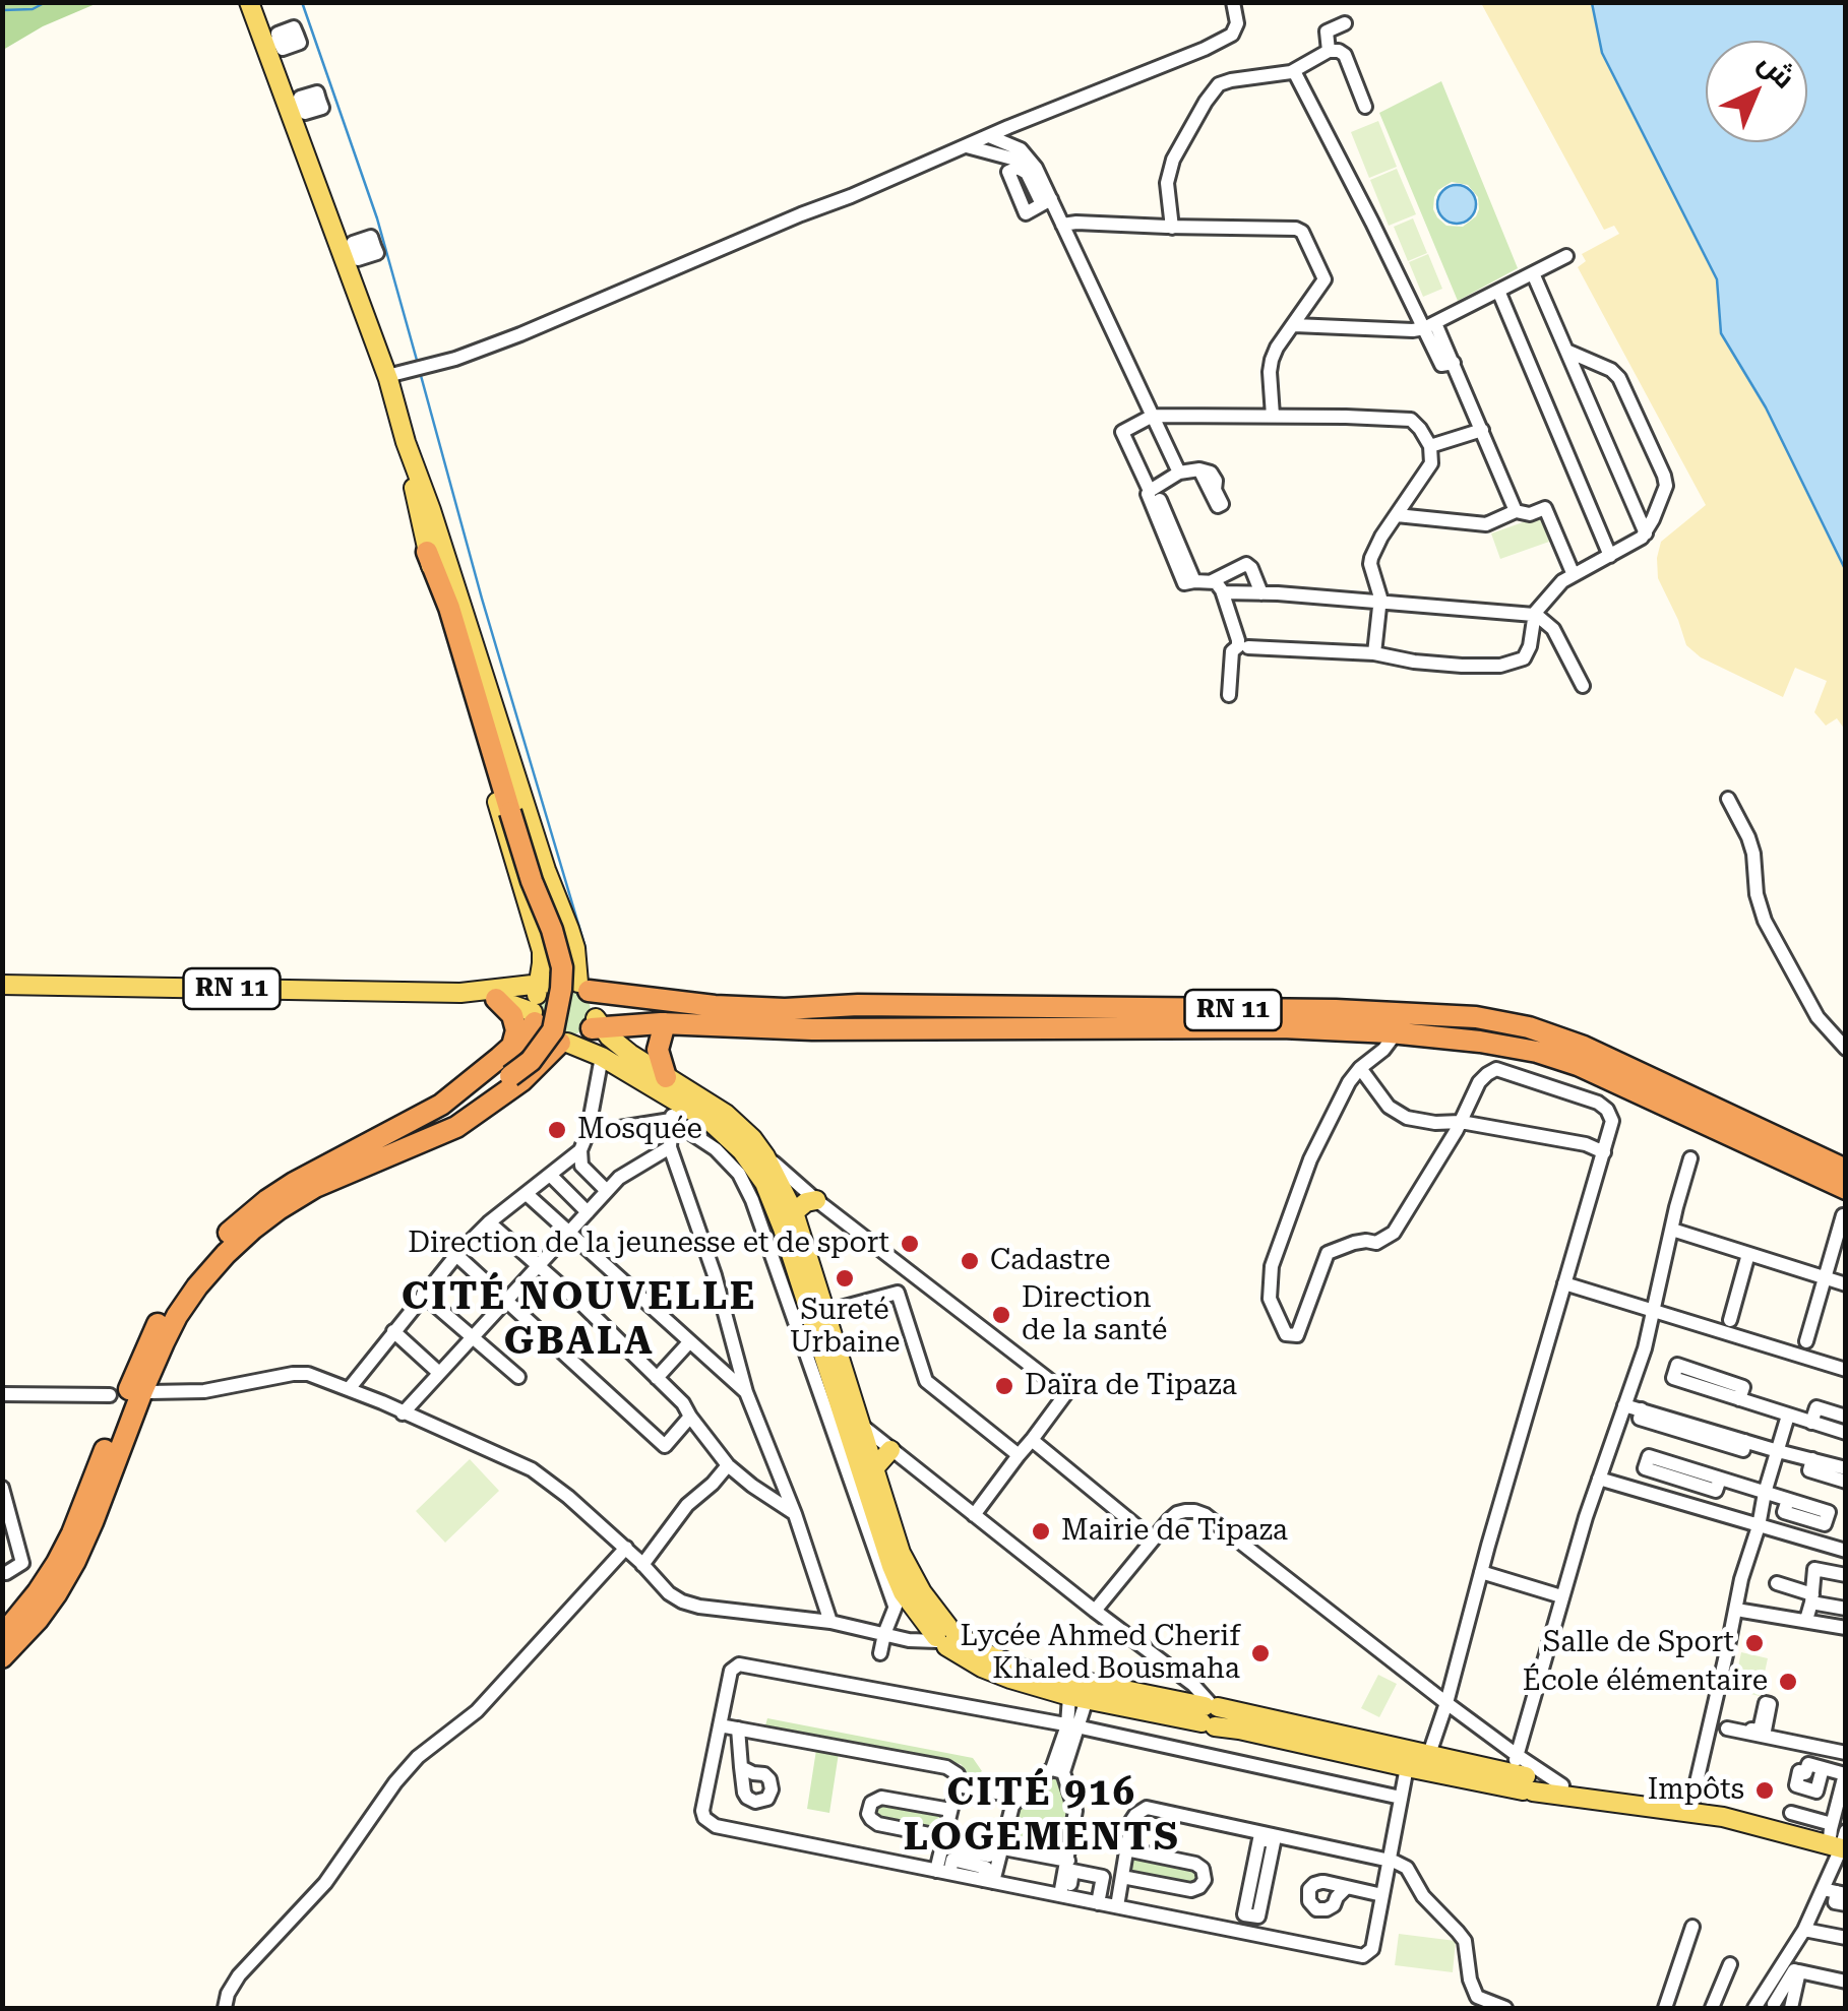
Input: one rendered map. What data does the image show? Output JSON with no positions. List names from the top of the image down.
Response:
{
  "streets": {
    "highway": ["RN 11"]
  },
  "districts": ["CITÉ NOUVELLE GBALA", "CITÉ 916 LOGEMENTS"],
  "places": [
    "Mosquée",
    "Direction de la jeunesse et de sport",
    "Cadastre",
    "Sureté Urbaine",
    "Direction de la santé",
    "Daïra de Tipaza",
    "Mairie de Tipaza",
    "Salle de Sport",
    "Lycée Ahmed Cherif Khaled Bousmaha",
    "École élémentaire",
    "Impôts"
  ],
  "north": "top right"
}
